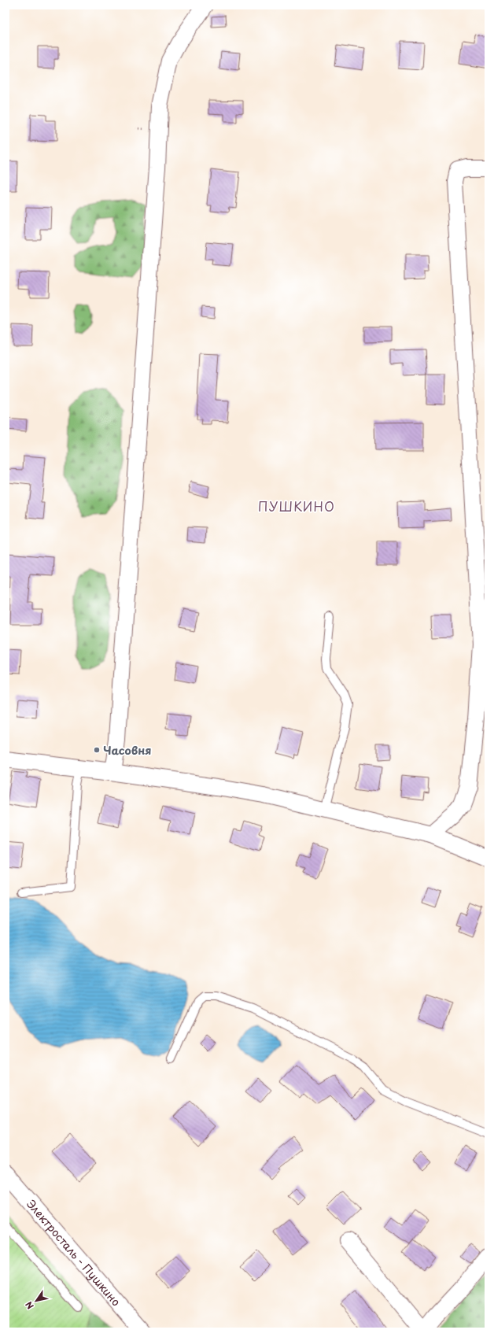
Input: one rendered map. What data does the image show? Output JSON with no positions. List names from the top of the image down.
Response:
{
  "streets": {
    "street": ["Электросталь - Пушкино"]
  },
  "districts": ["ПУШКИНО"],
  "places": ["Часовня"],
  "north": "bottom left"
}
